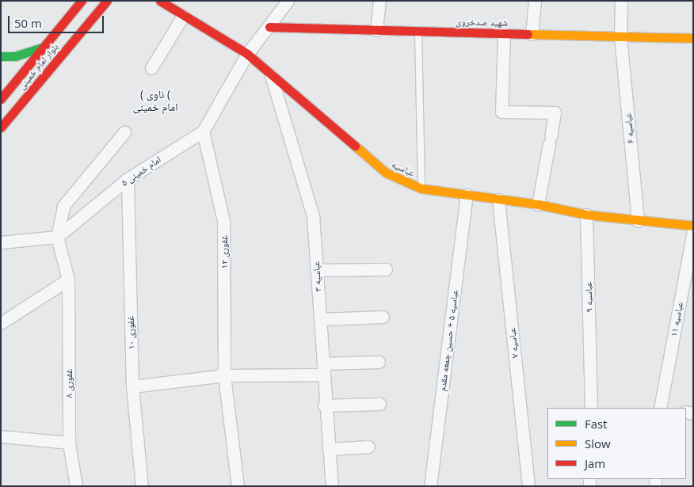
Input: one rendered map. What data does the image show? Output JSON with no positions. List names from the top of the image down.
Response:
{
  "streets": {
    "street": [
      "شهید صدخروی",
      "بلوار امام خمینی",
      "عباسیه ۶",
      "عباسیه",
      "امام خمینی ۵",
      "غفوری ۱۲",
      "عباسیه ۳",
      "عباسیه ۹",
      "عباسیه ۱۱",
      "غفوری ۱۰",
      "عباسیه ۵ + حسین جمعه مقدم",
      "عباسیه ۷",
      "غفوری ۸"
    ]
  },
  "crossings": [
    ["شهید صدخروی", "عباسیه ۶"],
    ["شهید صدخروی", "امام خمینی ۵"],
    ["عباسیه ۶", "عباسیه"],
    ["عباسیه", "امام خمینی ۵"],
    ["عباسیه", "عباسیه ۳"],
    ["عباسیه", "عباسیه ۹"],
    ["عباسیه", "عباسیه ۵ + حسین جمعه مقدم"],
    ["عباسیه", "عباسیه ۷"],
    ["امام خمینی ۵", "غفوری ۱۲"],
    ["امام خمینی ۵", "غفوری ۱۰"],
    ["امام خمینی ۵", "غفوری ۸"]
  ],
  "districts": ["( ناوی ( امام خمینی"],
  "legend": ["Fast", "Slow", "Jam"],
  "scale_bar": "50 m"
}
